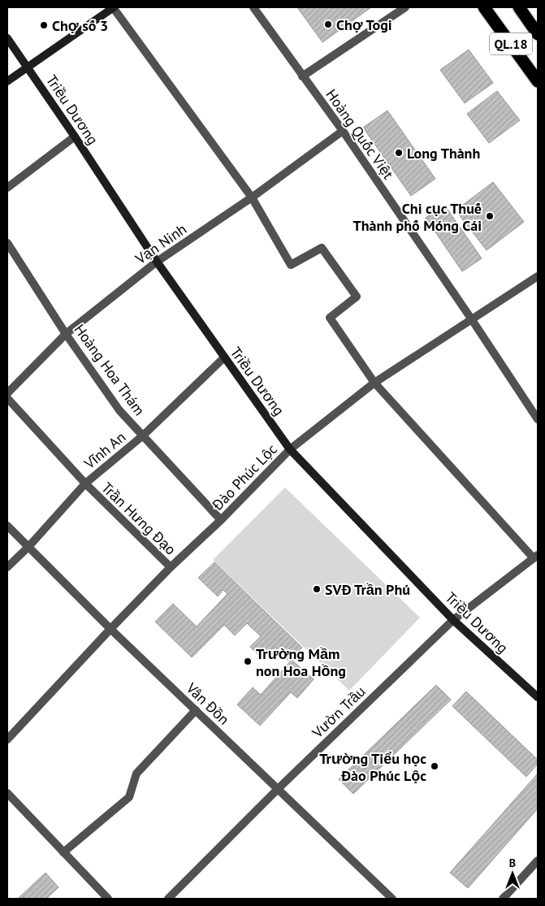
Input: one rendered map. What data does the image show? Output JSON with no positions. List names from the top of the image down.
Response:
{
  "streets": {
    "highway": ["QL.18"],
    "street": [
      "Triều Dương",
      "Hoàng Quốc Việt",
      "Vạn Ninh",
      "Hoàng Hoa Thám",
      "Vĩnh An",
      "Đào Phúc Lộc",
      "Trần Hưng Đạo",
      "Vân Đồn",
      "Vườn Trầu"
    ]
  },
  "crossings": [
    ["Triều Dương", "Vạn Ninh"],
    ["Triều Dương", "Vĩnh An"],
    ["Triều Dương", "Đào Phúc Lộc"],
    ["Triều Dương", "Vườn Trầu"],
    ["Hoàng Quốc Việt", "Vạn Ninh"],
    ["Hoàng Quốc Việt", "Đào Phúc Lộc"],
    ["Vạn Ninh", "Hoàng Hoa Thám"],
    ["Hoàng Hoa Thám", "Vĩnh An"],
    ["Hoàng Hoa Thám", "Đào Phúc Lộc"],
    ["Vĩnh An", "Trần Hưng Đạo"],
    ["Vĩnh An", "Vân Đồn"],
    ["Đào Phúc Lộc", "Trần Hưng Đạo"],
    ["Đào Phúc Lộc", "Vân Đồn"],
    ["Vân Đồn", "Vườn Trầu"]
  ],
  "places": [
    "Chợ Togi",
    "Chợ số 3",
    "Long Thành",
    "Chi cục Thuế Thành phố Móng Cái",
    "SVĐ Trần Phú",
    "Trường Mầm non Hoa Hồng",
    "Trường Tiểu học Đào Phúc Lộc"
  ],
  "north": "top"
}
